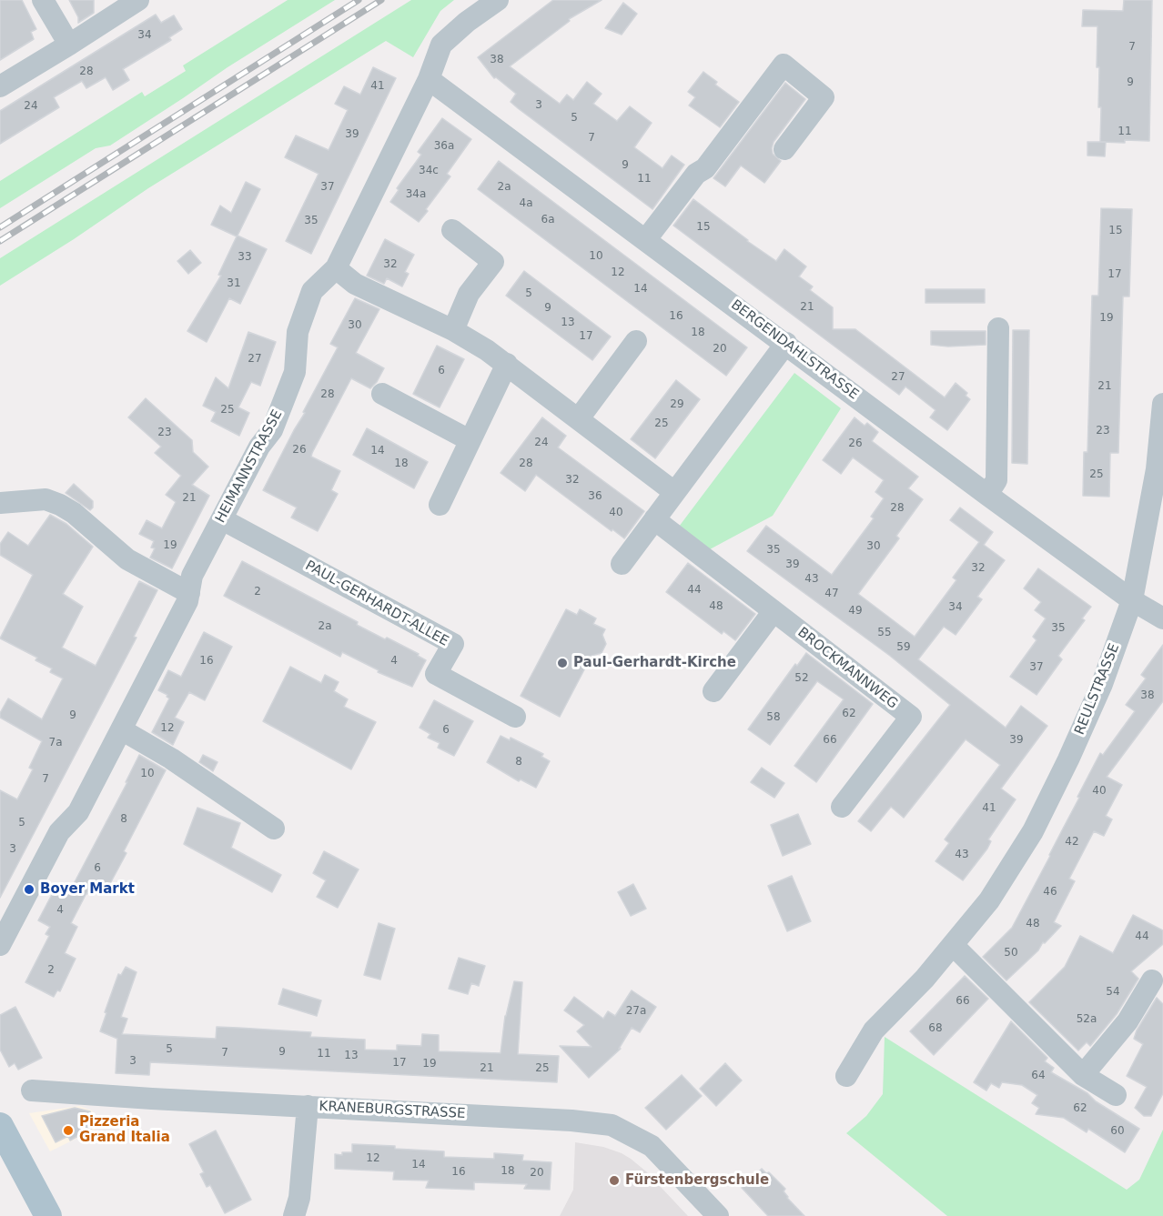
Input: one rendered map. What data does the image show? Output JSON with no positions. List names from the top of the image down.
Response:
{
  "streets": {
    "street": [
      "BERGENDAHLSTRASSE",
      "HEIMANNSTRASSE",
      "PAUL-GERHARDT-ALLEE",
      "BROCKMANNWEG",
      "REULSTRASSE",
      "KRANEBURGSTRASSE"
    ]
  },
  "crossings": [
    ["BERGENDAHLSTRASSE", "HEIMANNSTRASSE"],
    ["BERGENDAHLSTRASSE", "REULSTRASSE"],
    ["HEIMANNSTRASSE", "PAUL-GERHARDT-ALLEE"]
  ],
  "places": [
    "Paul-Gerhardt-Kirche",
    "Boyer Markt",
    "Pizzeria Grand Italia",
    "Fürstenbergschule"
  ],
  "house_numbers": [
    "34",
    "7",
    "38",
    "28",
    "9",
    "41",
    "3",
    "24",
    "5",
    "11",
    "39",
    "7",
    "36a",
    "9",
    "34c",
    "11",
    "37",
    "2a",
    "34a",
    "4a",
    "6a",
    "35",
    "15",
    "15",
    "10",
    "33",
    "32",
    "12",
    "17",
    "31",
    "14",
    "5",
    "21",
    "9",
    "16",
    "19",
    "13",
    "30",
    "18",
    "17",
    "20",
    "27",
    "6",
    "27",
    "21",
    "28",
    "29",
    "25",
    "25",
    "23",
    "23",
    "24",
    "26",
    "26",
    "14",
    "18",
    "28",
    "25",
    "32",
    "36",
    "21",
    "28",
    "40",
    "19",
    "30",
    "35",
    "39",
    "32",
    "43",
    "44",
    "2",
    "47",
    "48",
    "34",
    "49",
    "2a",
    "35",
    "55",
    "59",
    "16",
    "4",
    "37",
    "52",
    "38",
    "62",
    "9",
    "58",
    "12",
    "6",
    "66",
    "39",
    "7a",
    "8",
    "10",
    "7",
    "40",
    "41",
    "8",
    "5",
    "42",
    "3",
    "43",
    "6",
    "46",
    "4",
    "48",
    "44",
    "50",
    "2",
    "54",
    "66",
    "27a",
    "52a",
    "68",
    "5",
    "9",
    "7",
    "11",
    "13",
    "3",
    "17",
    "19",
    "21",
    "25",
    "64",
    "62",
    "60",
    "12",
    "14",
    "18",
    "16",
    "20"
  ]
}
